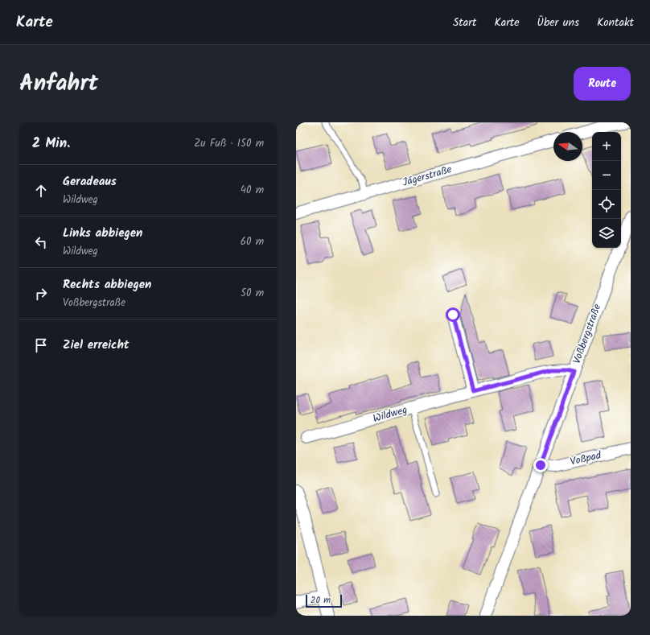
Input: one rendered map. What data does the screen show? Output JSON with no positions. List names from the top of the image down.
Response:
{
  "streets": {
    "street": [
      "Jägerstraße",
      "Voßbergstraße",
      "Wildweg",
      "Voßpad"
    ]
  },
  "crossings": [
    ["Voßbergstraße", "Wildweg"],
    ["Voßbergstraße", "Voßpad"]
  ],
  "scale_bar": "20 m",
  "north": "left",
  "page": {
    "header": "Karte",
    "nav": [
      "Start",
      "Karte",
      "Über uns",
      "Kontakt"
    ],
    "title": "Anfahrt",
    "buttons": "Route",
    "heading": ["2 Min.", "Zu Fuß · 150 m"],
    "map_buttons": ["+", "−"],
    "list": [
      ["Geradeaus", "Wildweg", "40 m"],
      ["Links abbiegen", "Wildweg", "60 m"],
      ["Rechts abbiegen", "Voßbergstraße", "50 m"],
      "Ziel erreicht"
    ],
    "scale": "20 m"
  }
}
